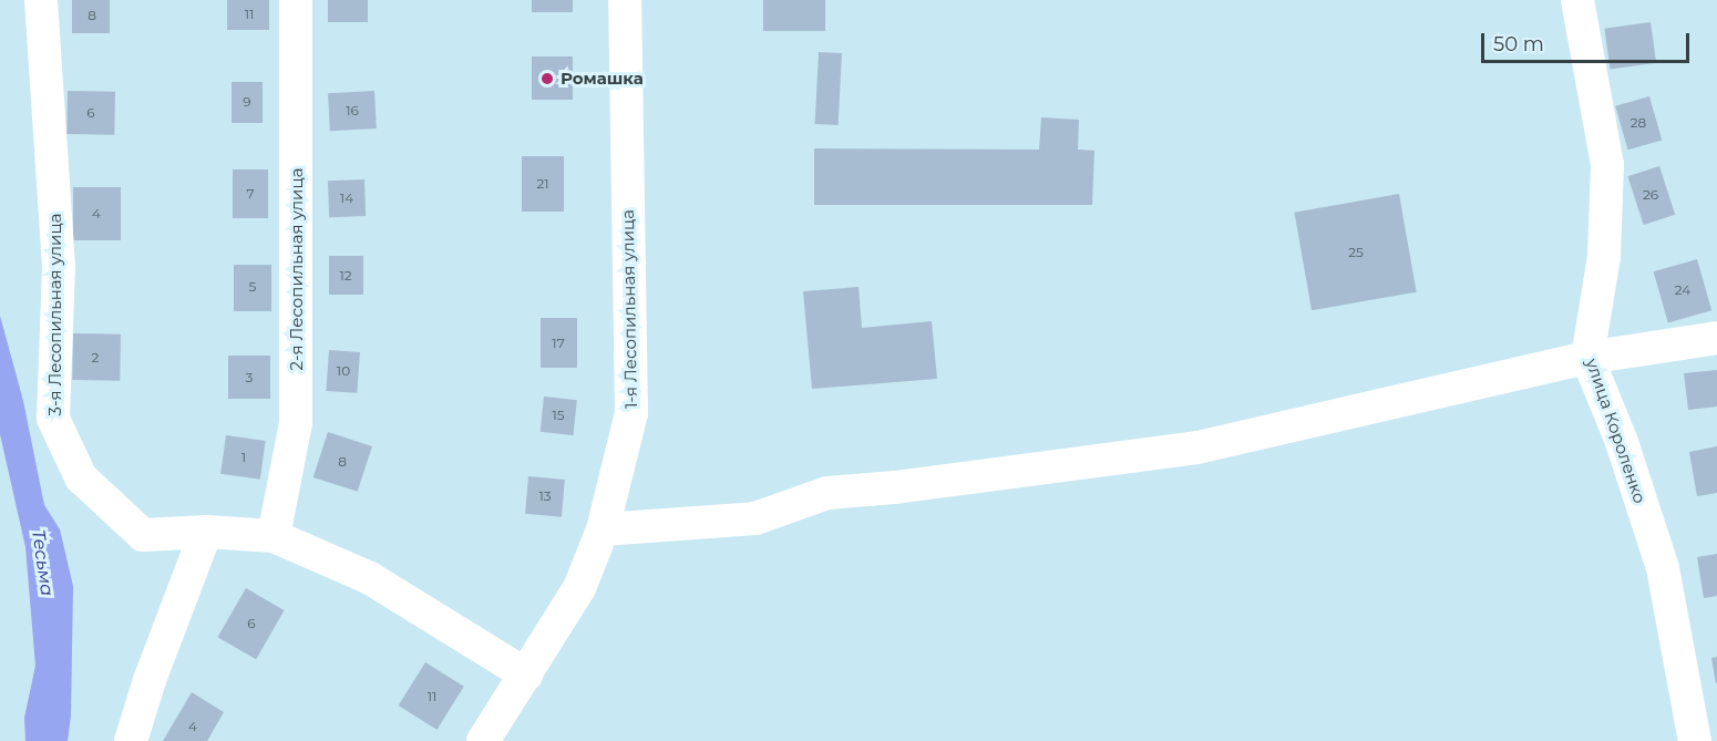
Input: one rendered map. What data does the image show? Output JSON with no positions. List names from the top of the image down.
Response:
{
  "streets": {
    "street": [
      "2-я Лесопильная улица",
      "1-я Лесопильная улица",
      "3-я Лесопильная улица",
      "улица Короленко"
    ]
  },
  "crossings": [
    ["2-я Лесопильная улица", "3-я Лесопильная улица"],
    ["1-я Лесопильная улица", "3-я Лесопильная улица"]
  ],
  "water": ["Тесьма"],
  "places": ["Ромашка"],
  "house_numbers": [
    "11",
    "8",
    "9",
    "16",
    "6",
    "28",
    "21",
    "7",
    "26",
    "14",
    "4",
    "25",
    "12",
    "5",
    "24",
    "17",
    "2",
    "10",
    "3",
    "15",
    "1",
    "8",
    "13",
    "6",
    "11",
    "4"
  ],
  "scale_bar": "50 m"
}
